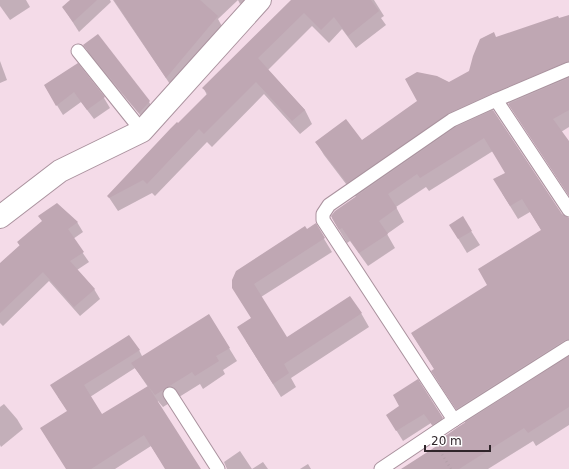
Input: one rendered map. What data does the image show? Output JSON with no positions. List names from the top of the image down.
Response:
{
  "scale_bar": "20 m"
}
